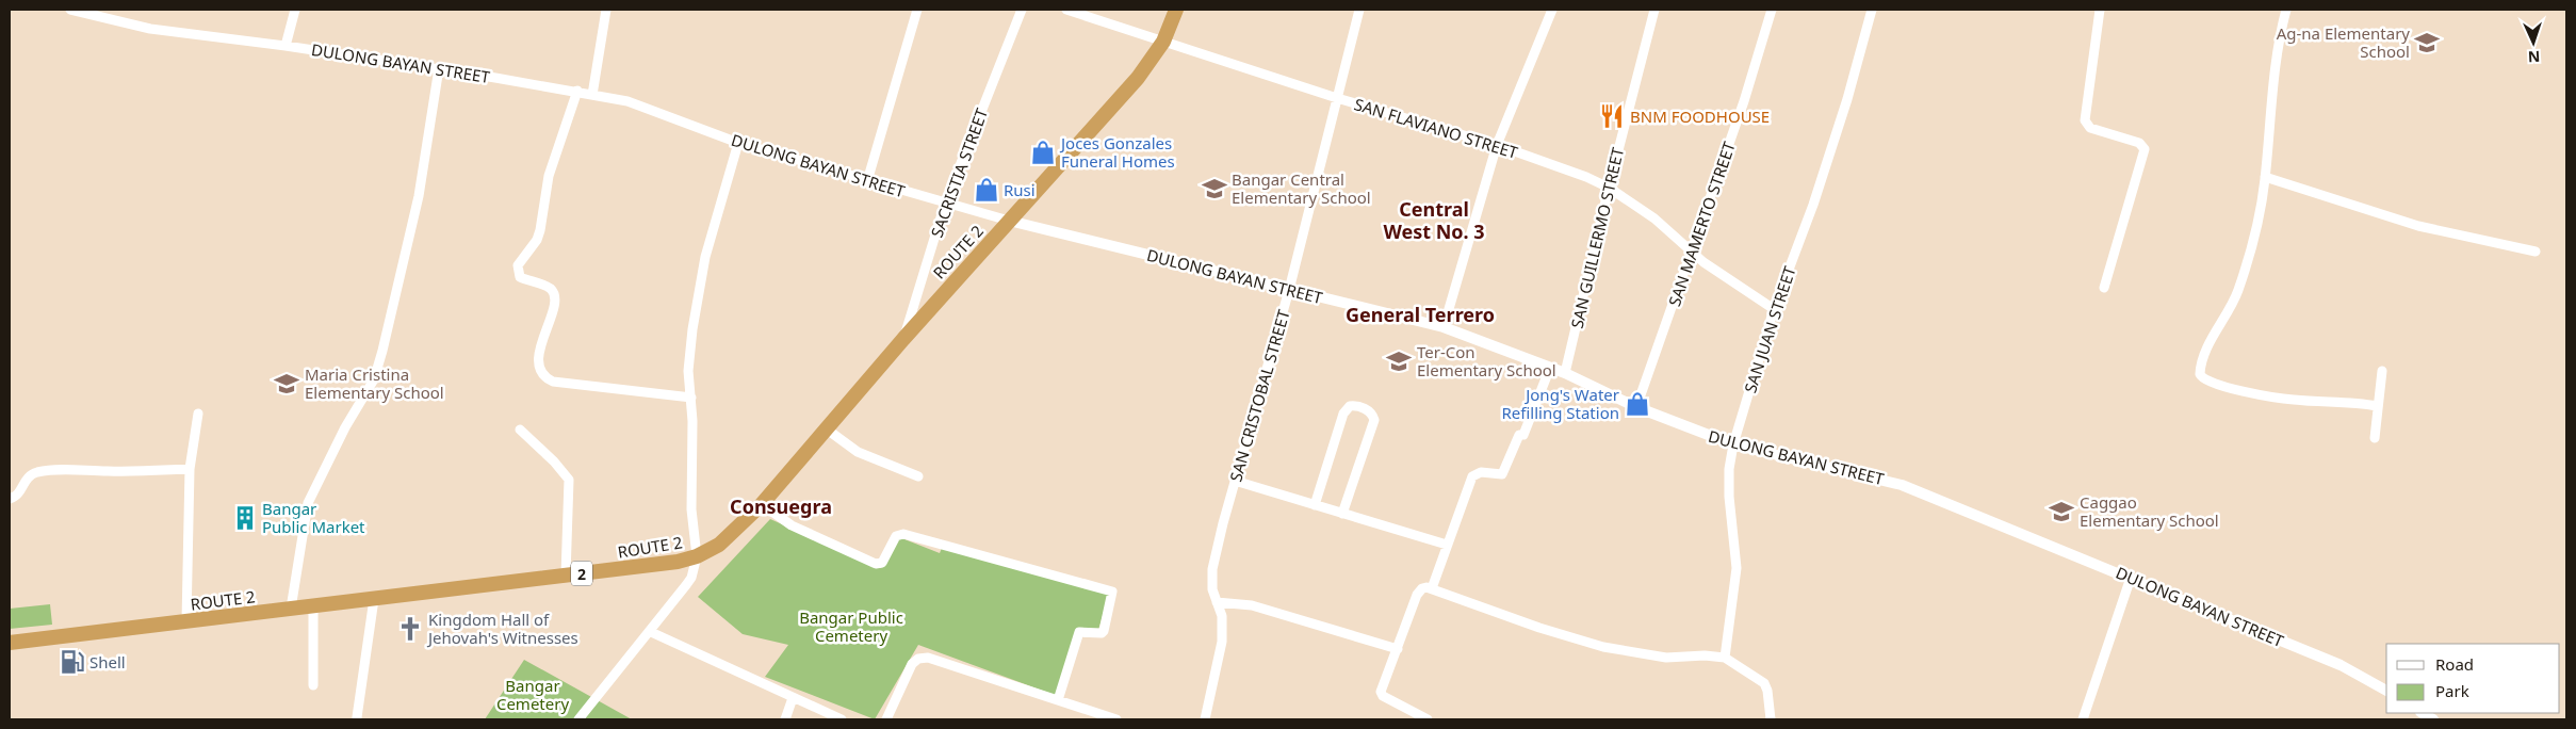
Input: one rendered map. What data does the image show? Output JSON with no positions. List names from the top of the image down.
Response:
{
  "streets": {
    "highway": ["ROUTE 2", "2"],
    "street": [
      "DULONG BAYAN STREET",
      "SAN FLAVIANO STREET",
      "SACRISTIA STREET",
      "SAN MAMERTO STREET",
      "SAN GUILLERMO STREET",
      "SAN JUAN STREET",
      "SAN CRISTOBAL STREET"
    ]
  },
  "crossings": [
    ["DULONG BAYAN STREET", "SACRISTIA STREET"],
    ["DULONG BAYAN STREET", "SAN MAMERTO STREET"],
    ["DULONG BAYAN STREET", "SAN GUILLERMO STREET"],
    ["DULONG BAYAN STREET", "ROUTE 2"],
    ["DULONG BAYAN STREET", "SAN JUAN STREET"],
    ["DULONG BAYAN STREET", "SAN CRISTOBAL STREET"],
    ["SAN FLAVIANO STREET", "SAN MAMERTO STREET"],
    ["SAN FLAVIANO STREET", "SAN GUILLERMO STREET"],
    ["SAN FLAVIANO STREET", "ROUTE 2"],
    ["SAN FLAVIANO STREET", "SAN JUAN STREET"],
    ["SAN FLAVIANO STREET", "SAN CRISTOBAL STREET"],
    ["SACRISTIA STREET", "ROUTE 2"]
  ],
  "districts": ["Central West No. 3", "General Terrero", "Consuegra"],
  "parks": ["Bangar Public Cemetery", "Bangar Cemetery"],
  "places": {
    "school or university": [
      "Ag-na Elementary School",
      "Bangar Central Elementary School",
      "Ter-Con Elementary School",
      "Maria Cristina Elementary School",
      "Caggao Elementary School"
    ],
    "restaurant": ["BNM FOODHOUSE"],
    "shop": ["Joces Gonzales Funeral Homes", "Rusi", "Jong's Water Refilling Station"],
    "building": ["Bangar Public Market"],
    "church": ["Kingdom Hall of Jehovah's Witnesses"],
    "fuel station": ["Shell"]
  },
  "legend": ["Road", "Park"],
  "north": "bottom"
}
